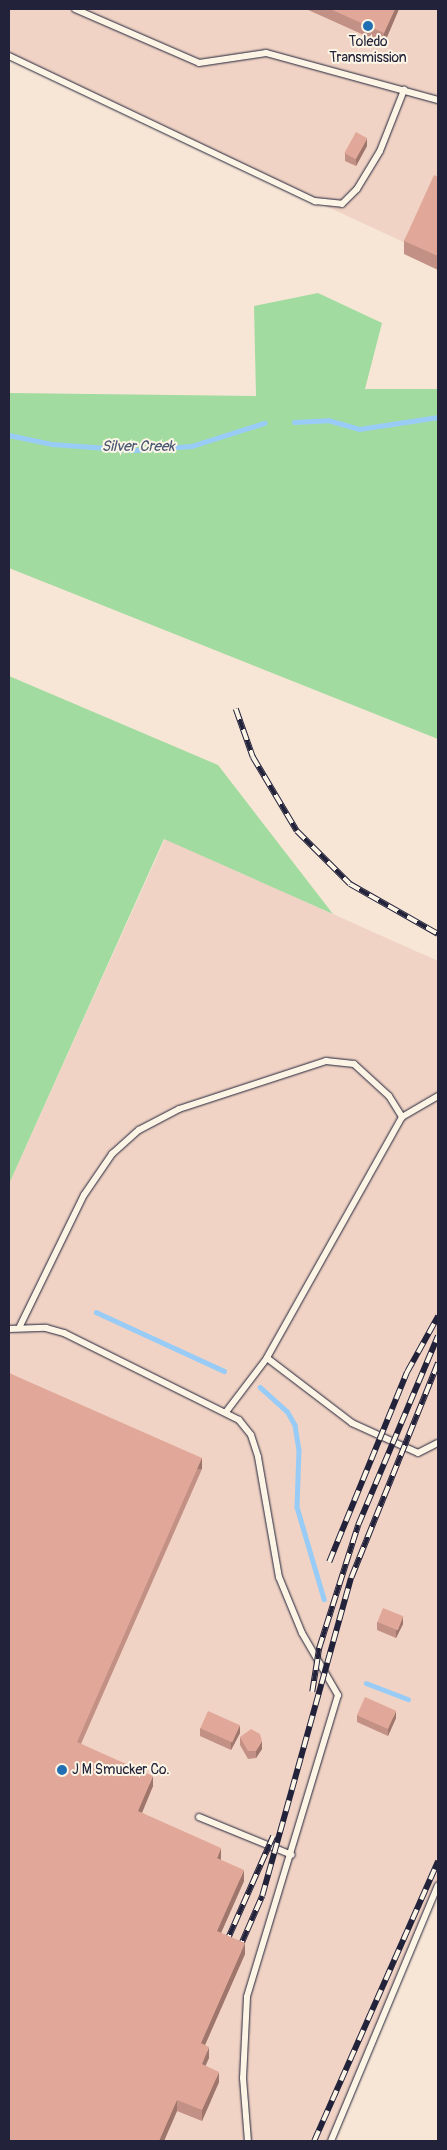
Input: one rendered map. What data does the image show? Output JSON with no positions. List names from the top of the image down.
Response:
{
  "water": ["Silver Creek"],
  "places": ["Toledo Transmission", "J M Smucker Co."]
}
